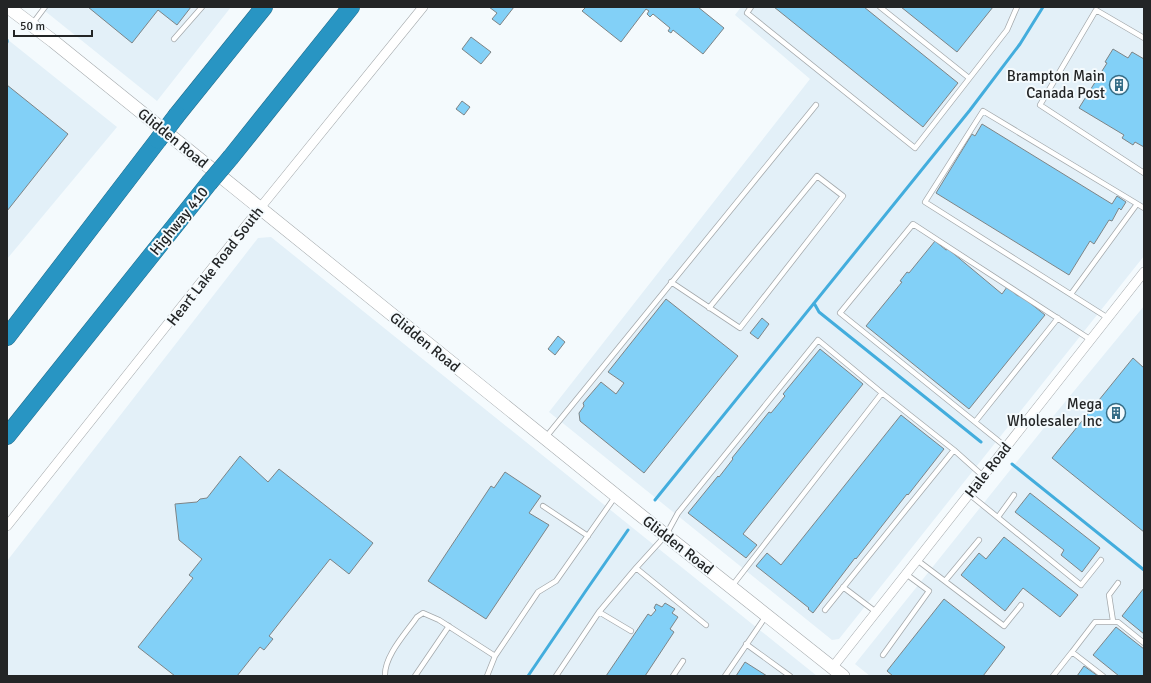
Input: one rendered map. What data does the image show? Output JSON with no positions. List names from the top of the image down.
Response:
{
  "streets": {
    "highway": ["Highway 410"],
    "street": ["Glidden Road", "Heart Lake Road South", "Hale Road"]
  },
  "crossings": [
    ["Glidden Road", "Heart Lake Road South"],
    ["Glidden Road", "Hale Road"]
  ],
  "places": {
    "building": ["Brampton Main Canada Post", "Mega Wholesaler Inc"]
  },
  "scale_bar": "50 m"
}
